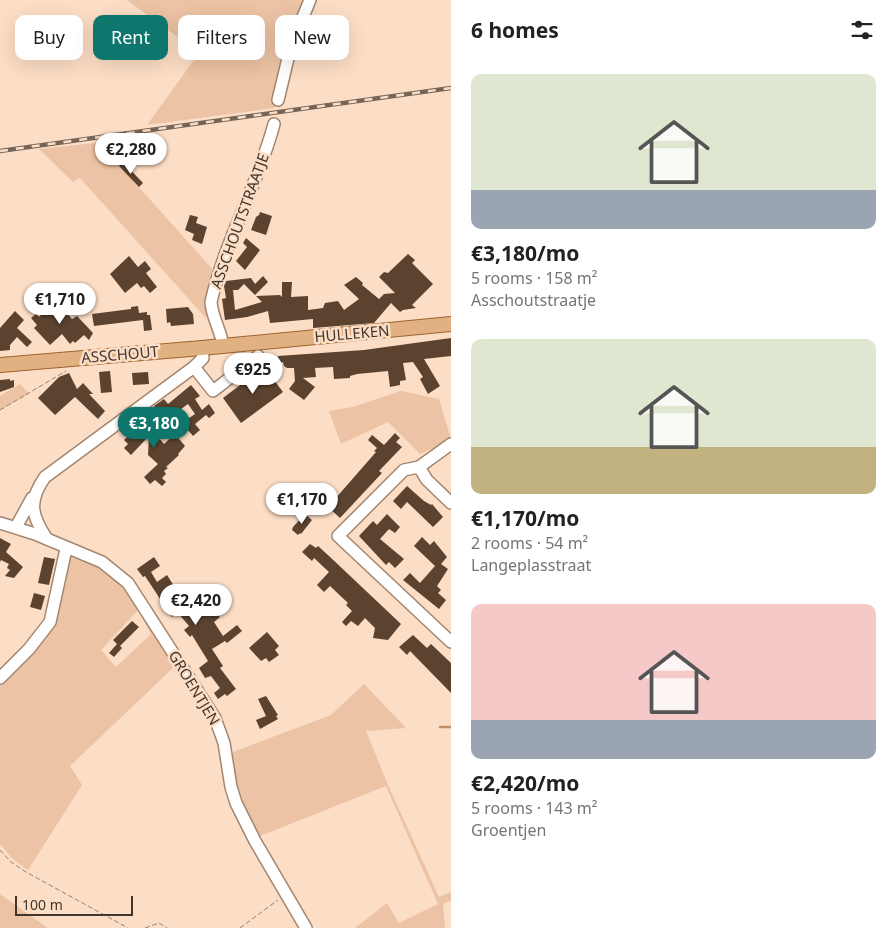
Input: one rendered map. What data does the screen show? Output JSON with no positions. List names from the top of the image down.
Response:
{
  "streets": {
    "main road": ["HULLEKEN", "ASSCHOUT"],
    "street": ["ASSCHOUTSTRAATJE", "GROENTJEN"]
  },
  "crossings": [
    ["ASSCHOUTSTRAATJE", "HULLEKEN"],
    ["ASSCHOUTSTRAATJE", "ASSCHOUT"],
    ["HULLEKEN", "ASSCHOUT"]
  ],
  "scale_bar": "100 m",
  "page": {
    "heading": "6 homes",
    "chip": [
      "Buy",
      "Rent",
      "Filters",
      "New"
    ],
    "list": [
      {
        "name": "€3,180/mo",
        "note": "5 rooms · 158 m² · Asschoutstraatje"
      },
      {
        "name": "€1,170/mo",
        "note": "2 rooms · 54 m² · Langeplasstraat"
      },
      {
        "name": "€2,420/mo",
        "note": "5 rooms · 143 m² · Groentjen"
      }
    ],
    "price": [
      "€2,280",
      "€1,710",
      "€925",
      "€3,180",
      "€1,170",
      "€2,420"
    ],
    "scale": "100 m"
  }
}
